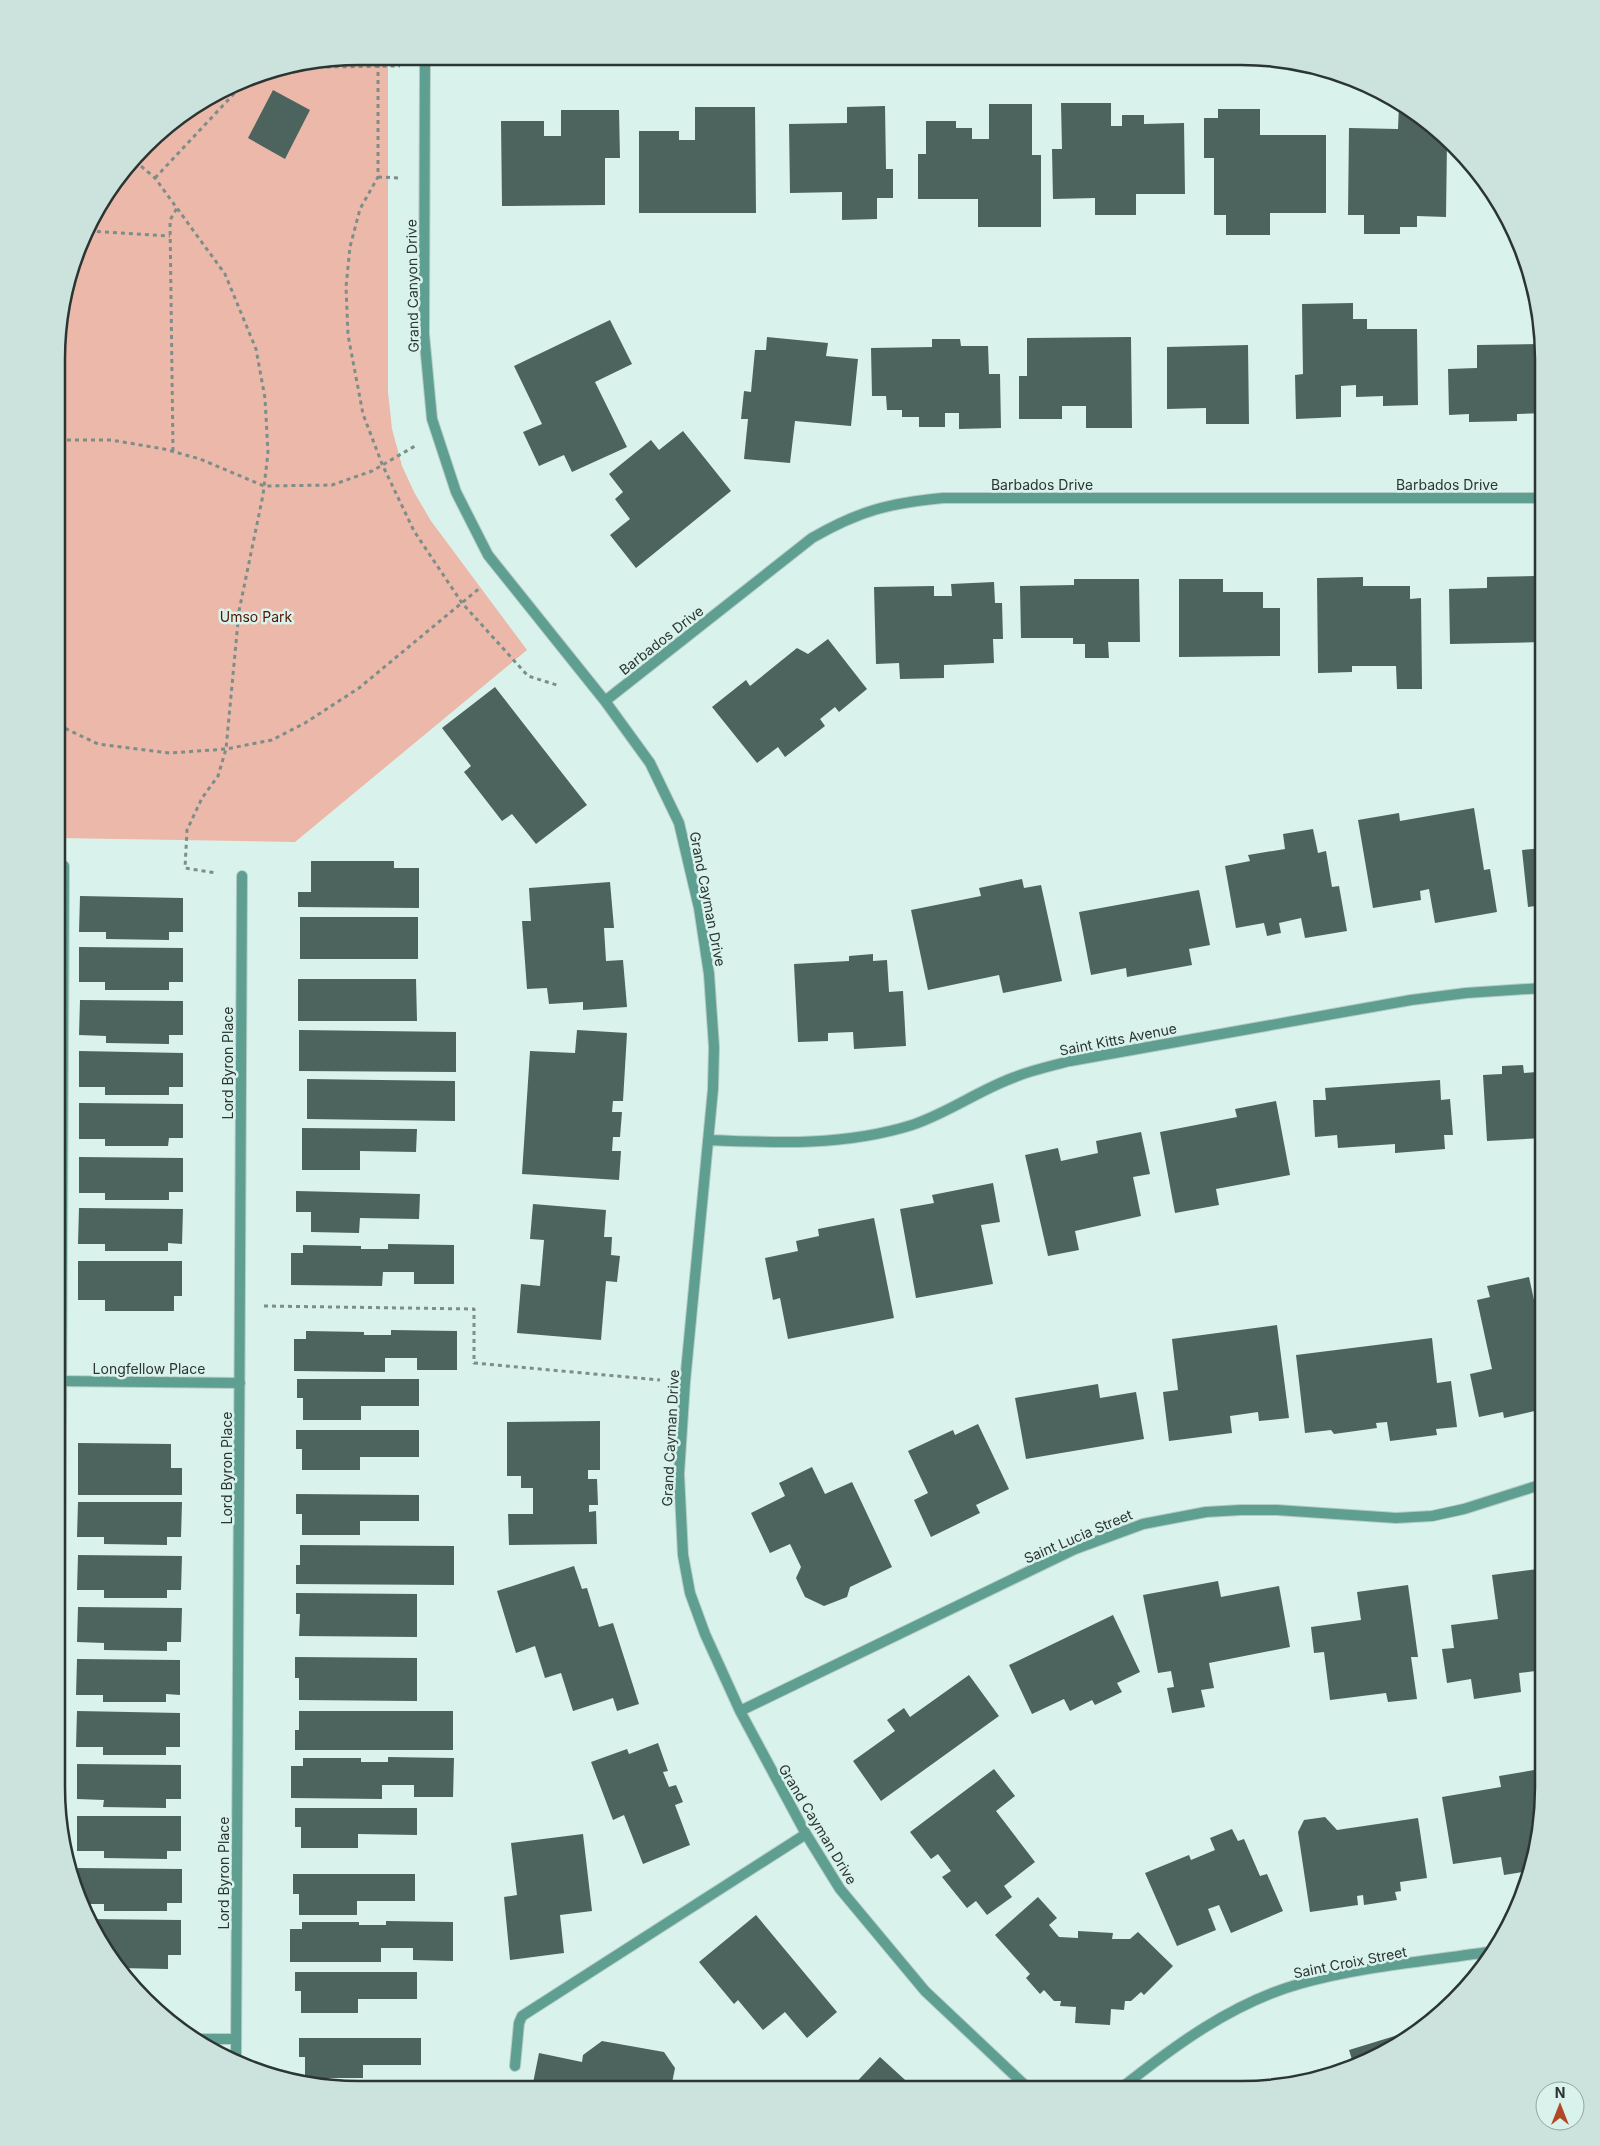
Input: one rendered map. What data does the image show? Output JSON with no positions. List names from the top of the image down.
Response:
{
  "streets": {
    "street": [
      "Grand Canyon Drive",
      "Barbados Drive",
      "Grand Cayman Drive",
      "Saint Kitts Avenue",
      "Lord Byron Place",
      "Longfellow Place",
      "Saint Lucia Street",
      "Saint Croix Street"
    ]
  },
  "crossings": [
    ["Grand Canyon Drive", "Barbados Drive"],
    ["Grand Canyon Drive", "Grand Cayman Drive"],
    ["Barbados Drive", "Grand Cayman Drive"],
    ["Grand Cayman Drive", "Saint Kitts Avenue"],
    ["Grand Cayman Drive", "Saint Lucia Street"],
    ["Lord Byron Place", "Longfellow Place"]
  ],
  "parks": ["Umso Park"],
  "north": "top"
}
